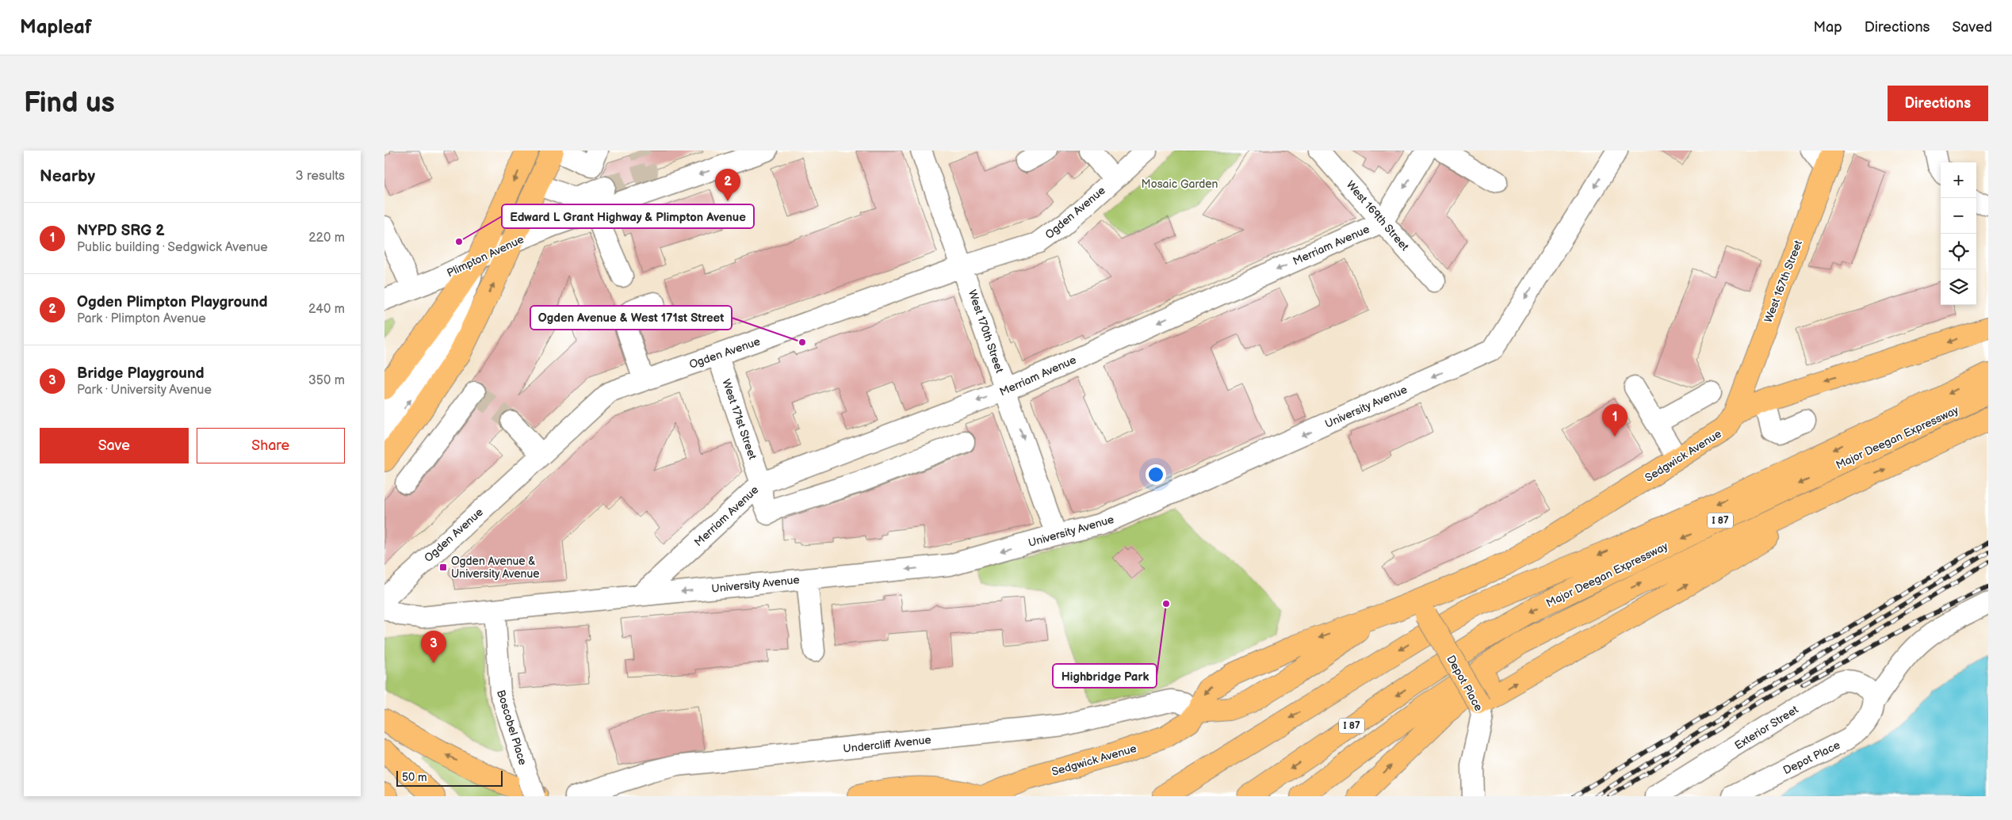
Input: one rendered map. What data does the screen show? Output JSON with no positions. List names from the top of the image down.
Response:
{
  "streets": {
    "main road": [
      "West 167th Street",
      "Major Deegan Expressway",
      "Sedgwick Avenue",
      "I 87",
      "Depot Place"
    ],
    "street": [
      "Ogden Avenue",
      "West 169th Street",
      "Merriam Avenue",
      "Plimpton Avenue",
      "West 170th Street",
      "University Avenue",
      "West 171st Street",
      "Boscobel Place",
      "Exterior Street",
      "Undercliff Avenue"
    ]
  },
  "crossings": [
    ["Ogden Avenue", "West 170th Street"],
    ["Ogden Avenue", "West 171st Street"],
    ["West 169th Street", "Merriam Avenue"],
    ["Merriam Avenue", "West 170th Street"],
    ["Merriam Avenue", "University Avenue"],
    ["Merriam Avenue", "West 171st Street"],
    ["West 167th Street", "Sedgwick Avenue"],
    ["West 170th Street", "University Avenue"],
    ["University Avenue", "Boscobel Place"],
    ["Sedgwick Avenue", "Depot Place"],
    ["Sedgwick Avenue", "Undercliff Avenue"],
    ["Depot Place", "Exterior Street"]
  ],
  "one_way": [
    "Merriam Avenue",
    "Plimpton Avenue",
    "West 170th Street",
    "University Avenue"
  ],
  "parks": ["Mosaic Garden"],
  "places": {
    "other": ["Edward L Grant Highway & Plimpton Avenue", "Ogden Avenue & West 171st Street", "Highbridge Park"],
    "transit": ["Ogden Avenue & University Avenue"]
  },
  "scale_bar": "50 m",
  "page": {
    "header": "Mapleaf",
    "nav": ["Map", "Directions", "Saved"],
    "buttons": [
      "Directions",
      ["Save", "Share"]
    ],
    "title": "Find us",
    "heading": ["Nearby", "3 results"],
    "map_buttons": ["+", "−"],
    "pins": ["2", "1", "3"],
    "list": [
      {
        "mark": "1",
        "name": "NYPD SRG 2",
        "note": "Public building · Sedgwick Avenue",
        "value": "220 m"
      },
      {
        "mark": "2",
        "name": "Ogden Plimpton Playground",
        "note": "Park · Plimpton Avenue",
        "value": "240 m"
      },
      {
        "mark": "3",
        "name": "Bridge Playground",
        "note": "Park · University Avenue",
        "value": "350 m"
      }
    ],
    "scale": "50 m"
  }
}
